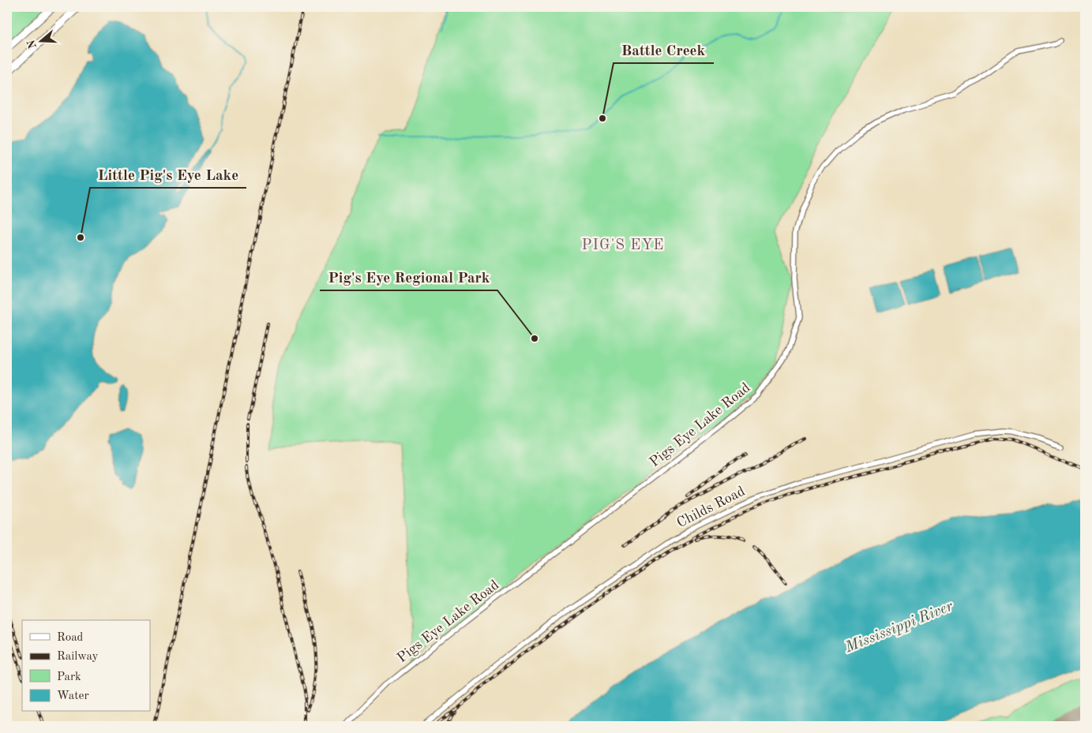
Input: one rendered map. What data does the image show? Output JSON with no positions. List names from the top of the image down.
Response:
{
  "streets": {
    "street": ["Pigs Eye Lake Road", "Childs Road"]
  },
  "districts": ["PIG'S EYE"],
  "water": ["Mississippi River"],
  "places": ["Battle Creek", "Little Pig's Eye Lake", "Pig's Eye Regional Park"],
  "legend": [
    "Road",
    "Railway",
    "Park",
    "Water"
  ],
  "north": "left"
}
